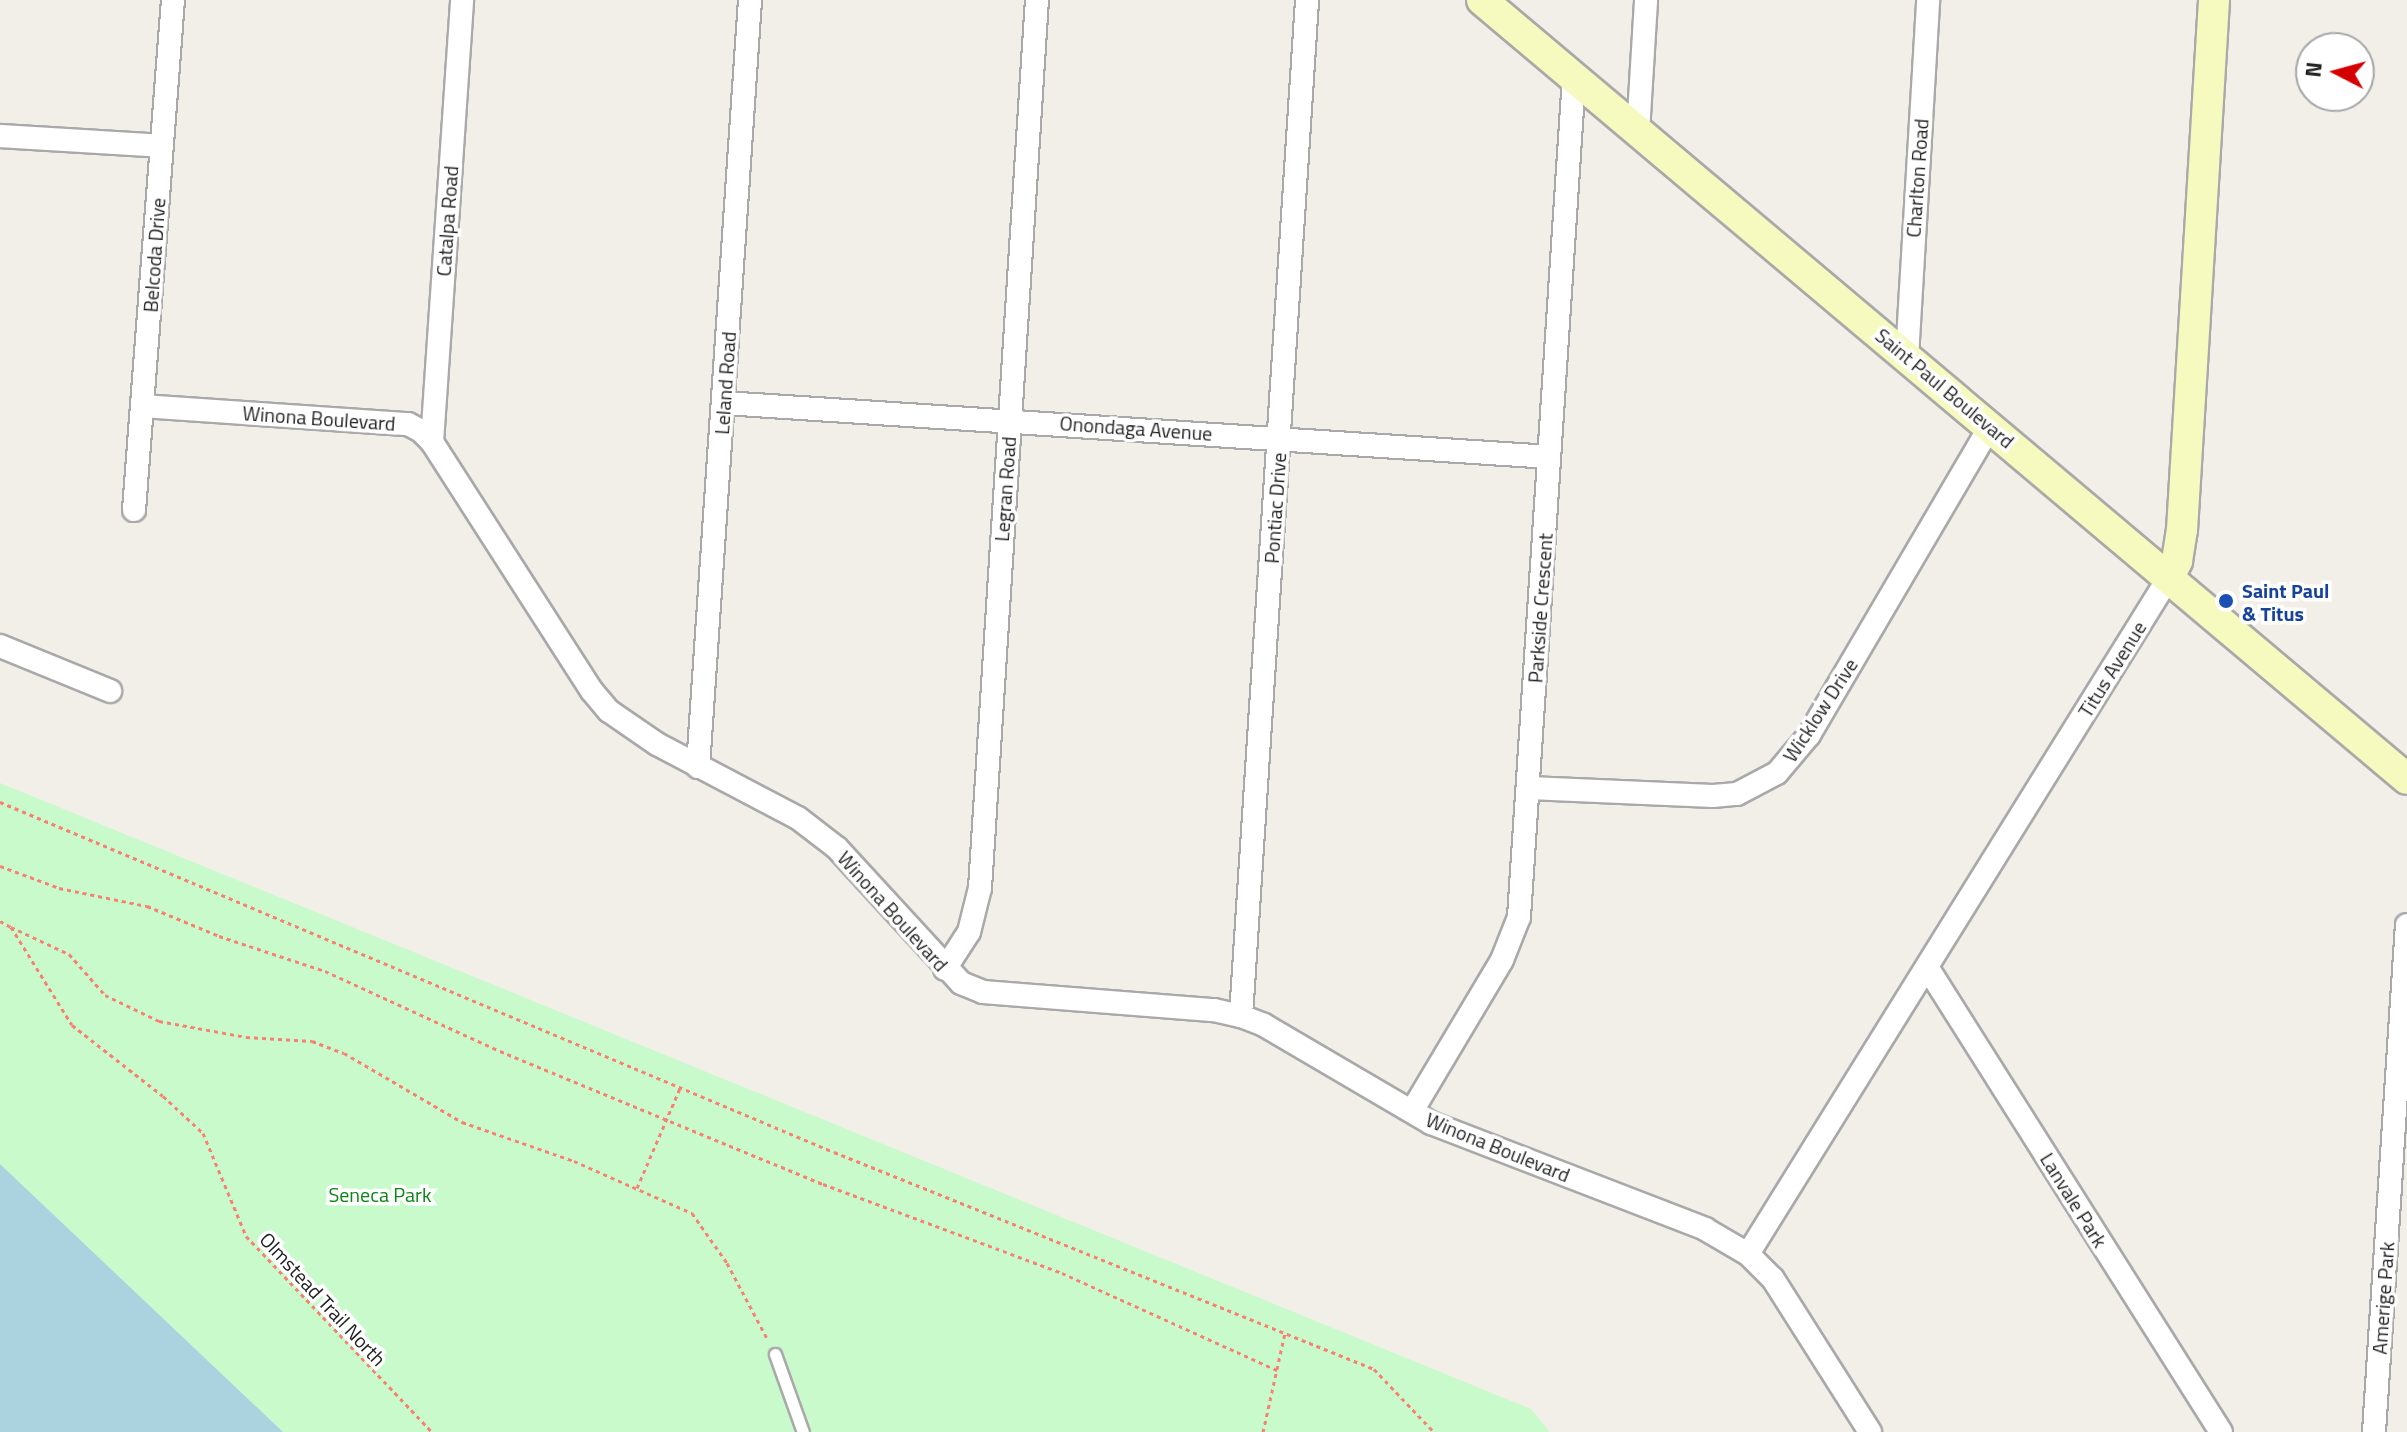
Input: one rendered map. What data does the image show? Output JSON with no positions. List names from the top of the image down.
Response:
{
  "streets": {
    "main road": ["Saint Paul Boulevard", "Titus Avenue"],
    "street": [
      "Charlton Road",
      "Catalpa Road",
      "Belcoda Drive",
      "Leland Road",
      "Winona Boulevard",
      "Onondaga Avenue",
      "Legran Road",
      "Pontiac Drive",
      "Parkside Crescent",
      "Wicklow Drive",
      "Lanvale Park",
      "Amerige Park"
    ],
    "path": ["Olmstead Trail North"]
  },
  "crossings": [
    ["Charlton Road", "Saint Paul Boulevard"],
    ["Catalpa Road", "Winona Boulevard"],
    ["Belcoda Drive", "Winona Boulevard"],
    ["Leland Road", "Winona Boulevard"],
    ["Leland Road", "Onondaga Avenue"],
    ["Saint Paul Boulevard", "Parkside Crescent"],
    ["Saint Paul Boulevard", "Titus Avenue"],
    ["Saint Paul Boulevard", "Wicklow Drive"],
    ["Winona Boulevard", "Legran Road"],
    ["Winona Boulevard", "Pontiac Drive"],
    ["Winona Boulevard", "Parkside Crescent"],
    ["Winona Boulevard", "Titus Avenue"],
    ["Onondaga Avenue", "Legran Road"],
    ["Onondaga Avenue", "Pontiac Drive"],
    ["Onondaga Avenue", "Parkside Crescent"],
    ["Parkside Crescent", "Wicklow Drive"],
    ["Titus Avenue", "Lanvale Park"]
  ],
  "parks": ["Seneca Park"],
  "places": ["Saint Paul & Titus"],
  "north": "left"
}
